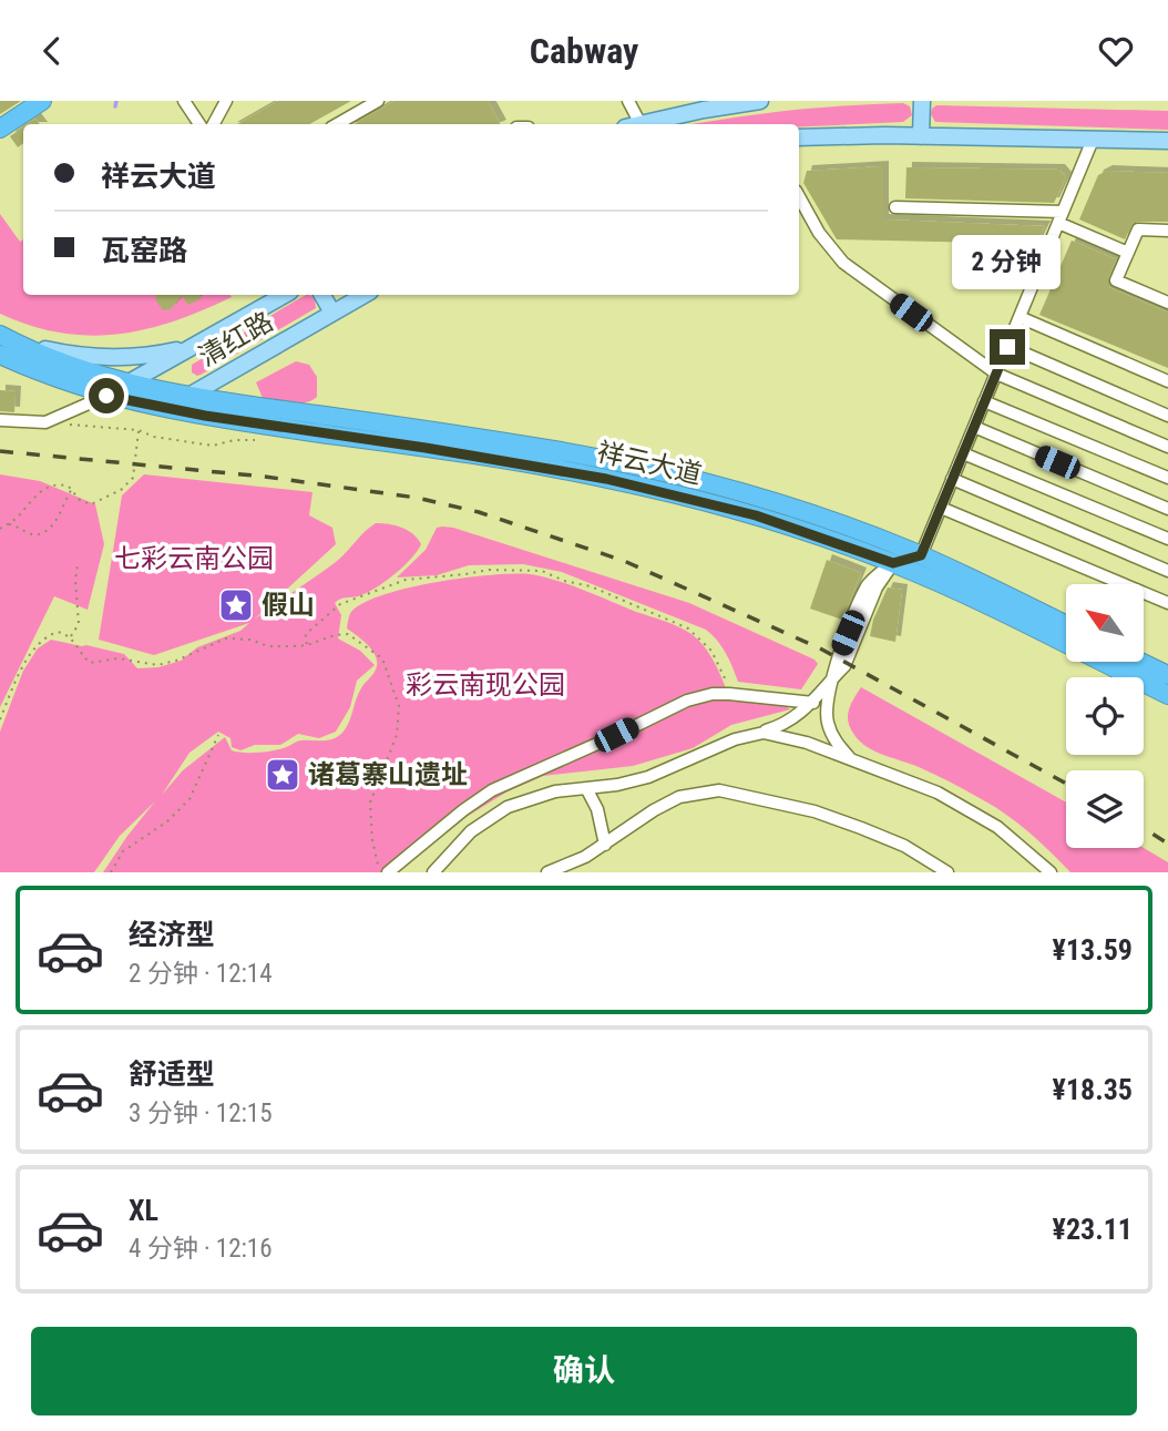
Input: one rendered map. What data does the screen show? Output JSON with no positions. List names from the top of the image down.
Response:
{
  "streets": {
    "highway": ["祥云大道"],
    "main road": ["清红路"]
  },
  "crossings": [
    ["清红路", "祥云大道"]
  ],
  "parks": ["七彩云南公园", "彩云南现公园"],
  "places": {
    "place": ["假山", "诸葛寨山遗址"]
  },
  "north": "top left",
  "page": {
    "header": "Cabway",
    "banner": ["祥云大道", "瓦窑路"],
    "bubble": "2 分钟",
    "list": [
      {
        "name": "经济型",
        "note": "2 分钟 · 12:14",
        "value": "¥13.59"
      },
      {
        "name": "舒适型",
        "note": "3 分钟 · 12:15",
        "value": "¥18.35"
      },
      {
        "name": "XL",
        "note": "4 分钟 · 12:16",
        "value": "¥23.11"
      }
    ],
    "buttons": "确认"
  }
}
